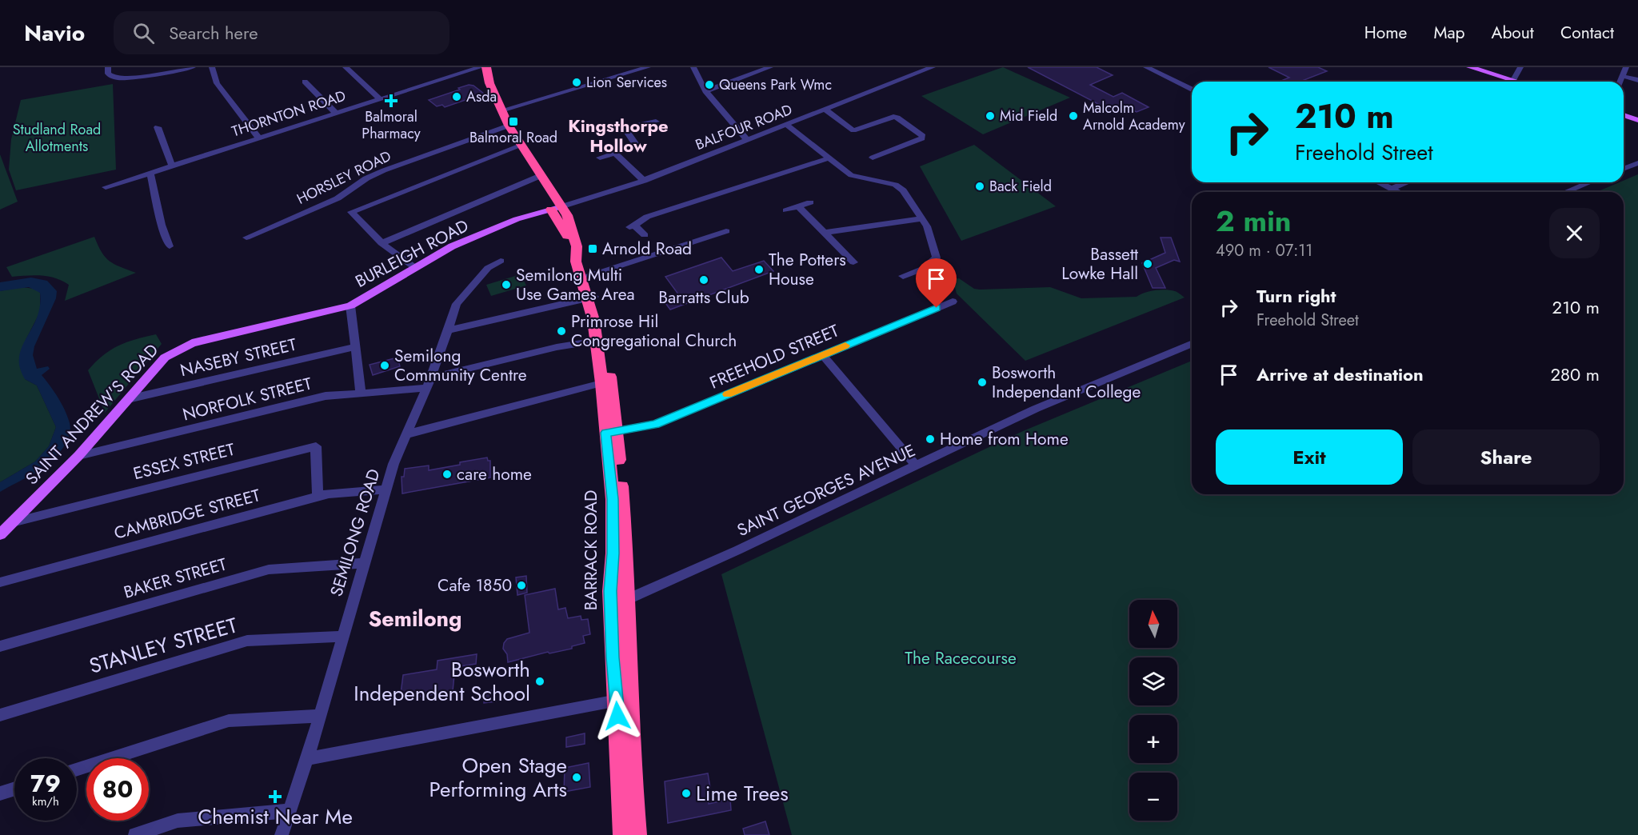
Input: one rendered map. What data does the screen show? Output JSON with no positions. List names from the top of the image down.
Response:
{
  "streets": {
    "highway": ["BARRACK ROAD"],
    "main road": ["BURLEIGH ROAD", "SAINT ANDREW'S ROAD"],
    "street": [
      "THORNTON ROAD",
      "BALFOUR ROAD",
      "HORSLEY ROAD",
      "FREEHOLD STREET",
      "NASEBY STREET",
      "NORFOLK STREET",
      "ESSEX STREET",
      "SAINT GEORGES AVENUE",
      "CAMBRIDGE STREET",
      "SEMILONG ROAD",
      "BAKER STREET",
      "STANLEY STREET"
    ]
  },
  "crossings": [
    ["BALFOUR ROAD", "BURLEIGH ROAD"],
    ["BURLEIGH ROAD", "SAINT ANDREW'S ROAD"],
    ["FREEHOLD STREET", "BARRACK ROAD"],
    ["NASEBY STREET", "SAINT ANDREW'S ROAD"],
    ["NORFOLK STREET", "SAINT ANDREW'S ROAD"],
    ["NORFOLK STREET", "SEMILONG ROAD"],
    ["SAINT ANDREW'S ROAD", "ESSEX STREET"],
    ["ESSEX STREET", "CAMBRIDGE STREET"],
    ["SAINT GEORGES AVENUE", "BARRACK ROAD"],
    ["CAMBRIDGE STREET", "SEMILONG ROAD"],
    ["SEMILONG ROAD", "BAKER STREET"],
    ["SEMILONG ROAD", "STANLEY STREET"]
  ],
  "districts": ["Kingsthorpe Hollow", "Semilong"],
  "parks": ["Studland Road Allotments", "The Racecourse"],
  "places": {
    "other": [
      "Lion Services",
      "Queens Park Wmc",
      "Asda",
      "Mid Field",
      "Malcolm Arnold Academy",
      "Back Field",
      "Bassett Lowke Hall",
      "The Potters House",
      "Barratts Club",
      "Semilong Multi Use Games Area",
      "Primrose Hil Congregational Church",
      "Semilong Community Centre",
      "Bosworth Independant College",
      "Home from Home",
      "care home",
      "Cafe 1850",
      "Bosworth Independent School",
      "Open Stage Performing Arts",
      "Lime Trees"
    ],
    "health": ["Balmoral Pharmacy", "Chemist Near Me"],
    "transit": ["Balmoral Road", "Arnold Road"]
  },
  "north": "top",
  "page": {
    "header": "Navio",
    "search": "Search here",
    "nav": [
      "Home",
      "Map",
      "About",
      "Contact"
    ],
    "turn": ["210 m", "Freehold Street"],
    "heading": ["2 min", "490 m · 07:11"],
    "list": [
      {
        "name": "Turn right",
        "note": "Freehold Street",
        "value": "210 m"
      },
      {
        "name": "Arrive at destination",
        "value": "280 m"
      }
    ],
    "buttons": ["Exit", "Share"],
    "map_buttons": ["+", "−"],
    "speed": "79 km/h",
    "limit": "80"
  }
}
